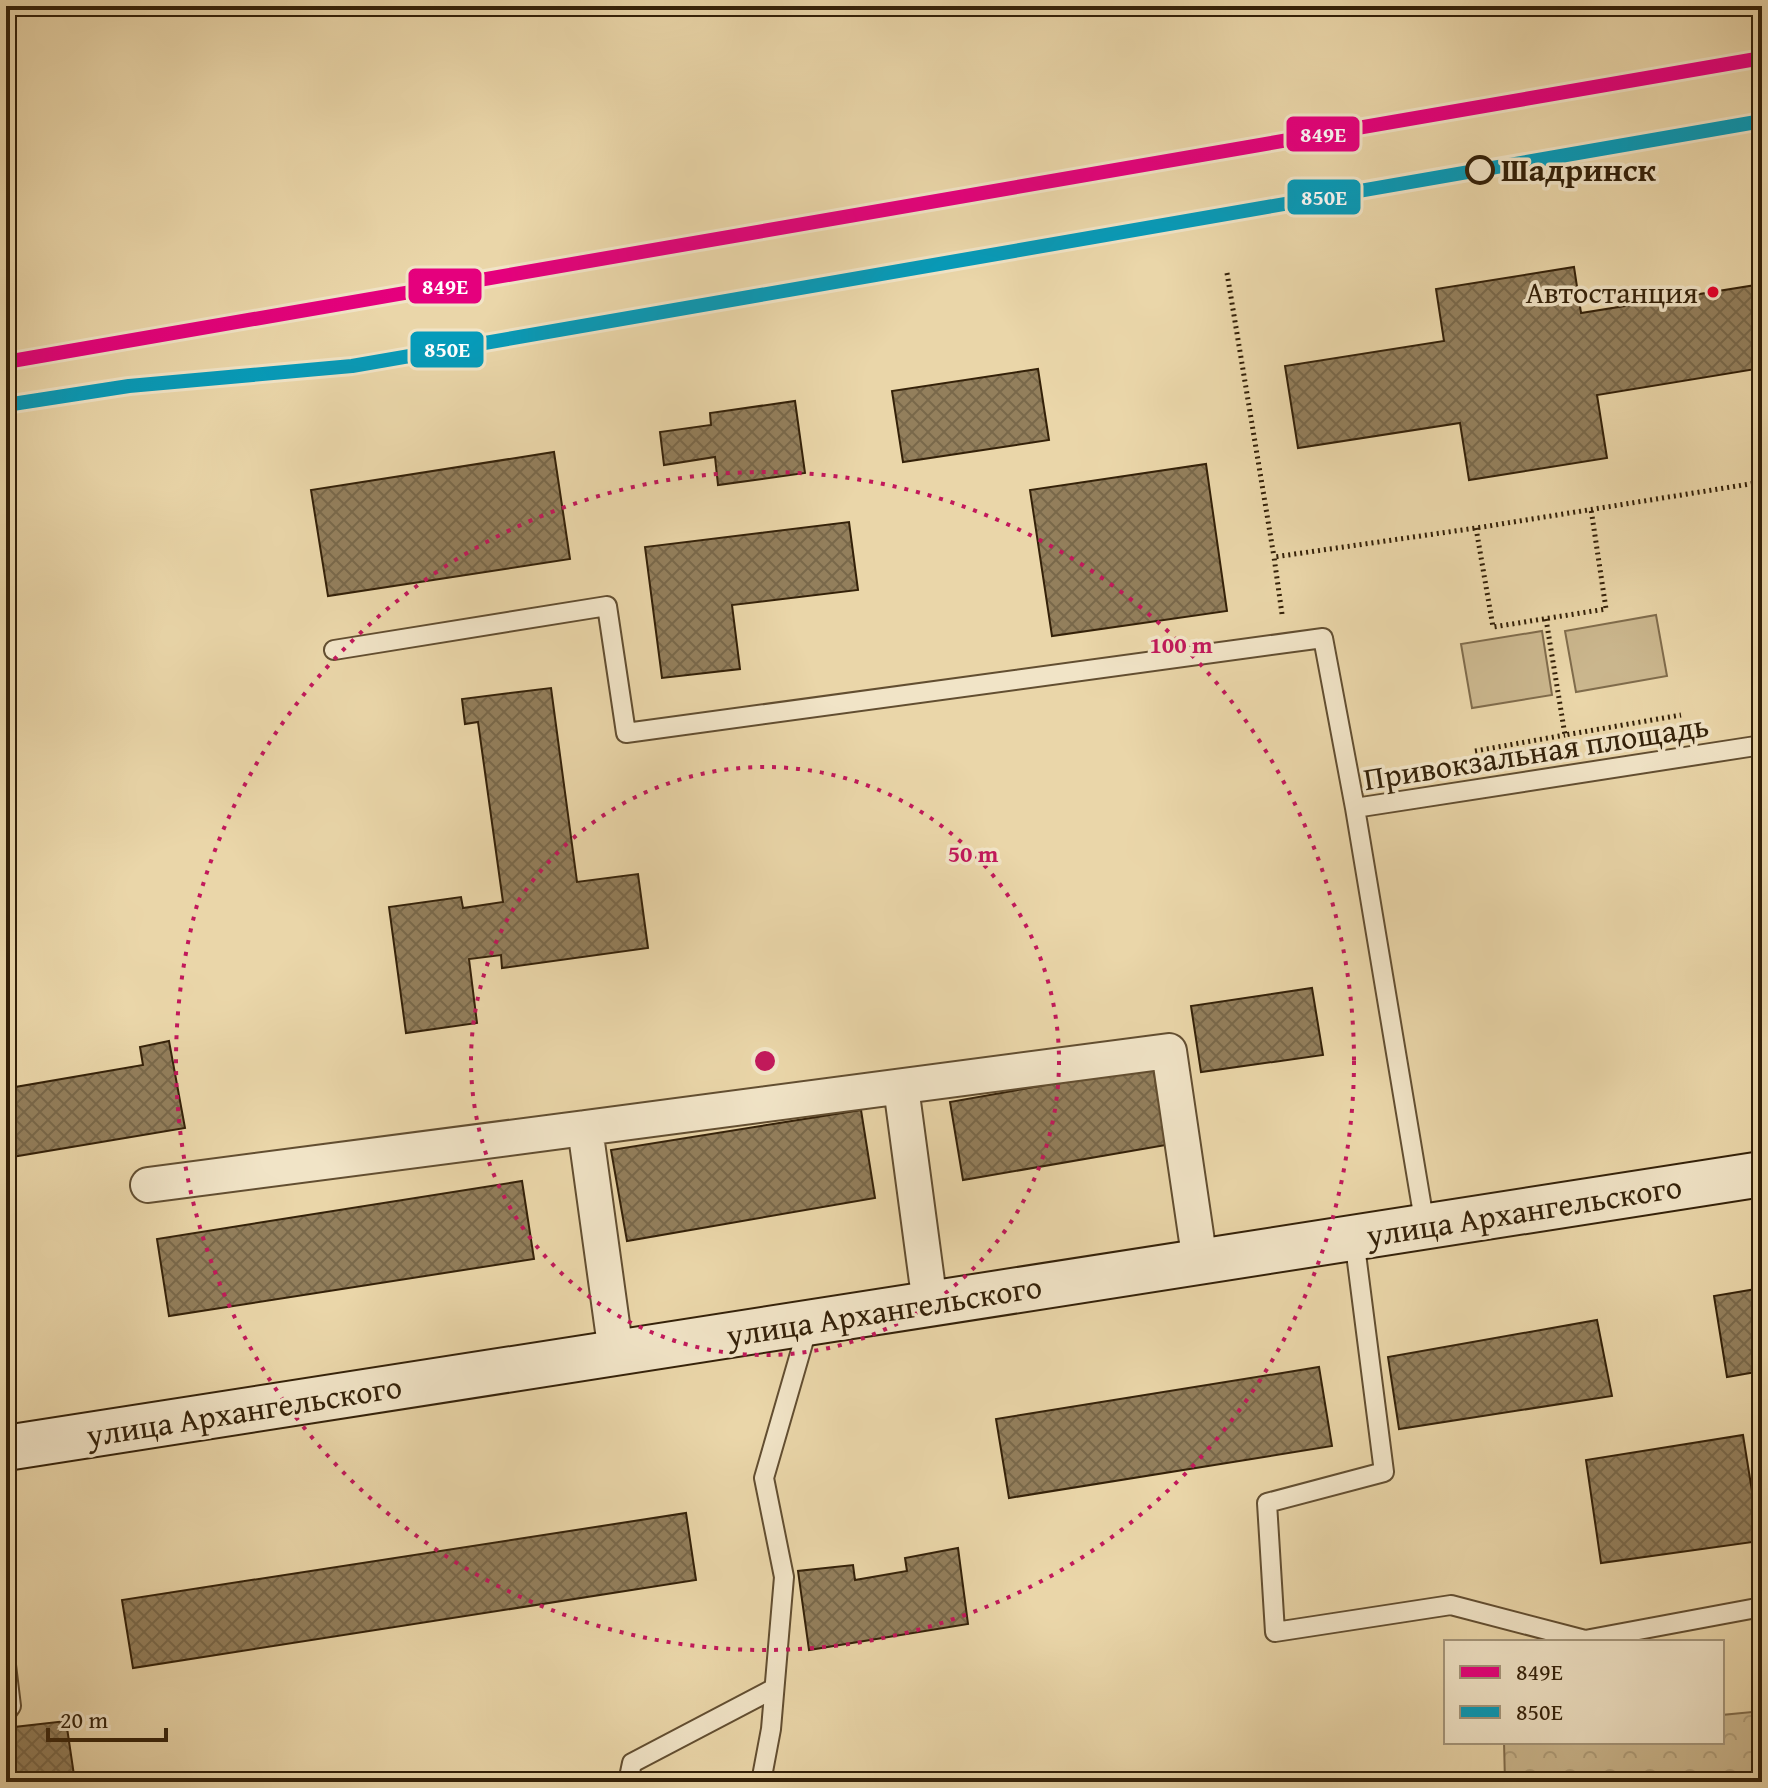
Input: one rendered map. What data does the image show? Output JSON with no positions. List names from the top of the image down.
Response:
{
  "streets": {
    "street": ["улица Архангельского"],
    "lane": ["Привокзальная площадь"]
  },
  "crossings": [
    ["Привокзальная площадь", "улица Архангельского"]
  ],
  "places": ["Шадринск", "Автостанция"],
  "lines": ["transit line 849Е", "transit line 850Е"],
  "legend": ["849Е", "850Е"],
  "scale_bar": "20 m",
  "rings": ["100 m", "50 m"]
}
